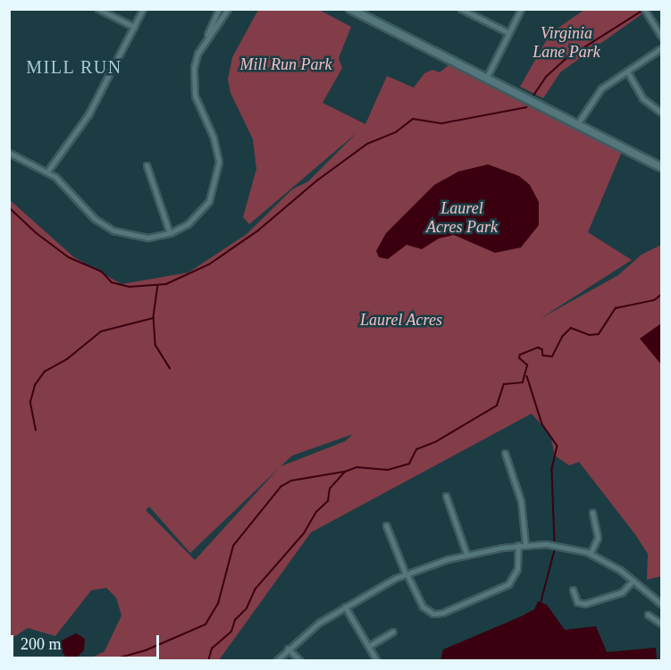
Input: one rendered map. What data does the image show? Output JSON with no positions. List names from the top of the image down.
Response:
{
  "districts": ["MILL RUN"],
  "parks": [
    "Virginia Lane Park",
    "Mill Run Park",
    "Laurel Acres Park",
    "Laurel Acres"
  ],
  "scale_bar": "200 m"
}
